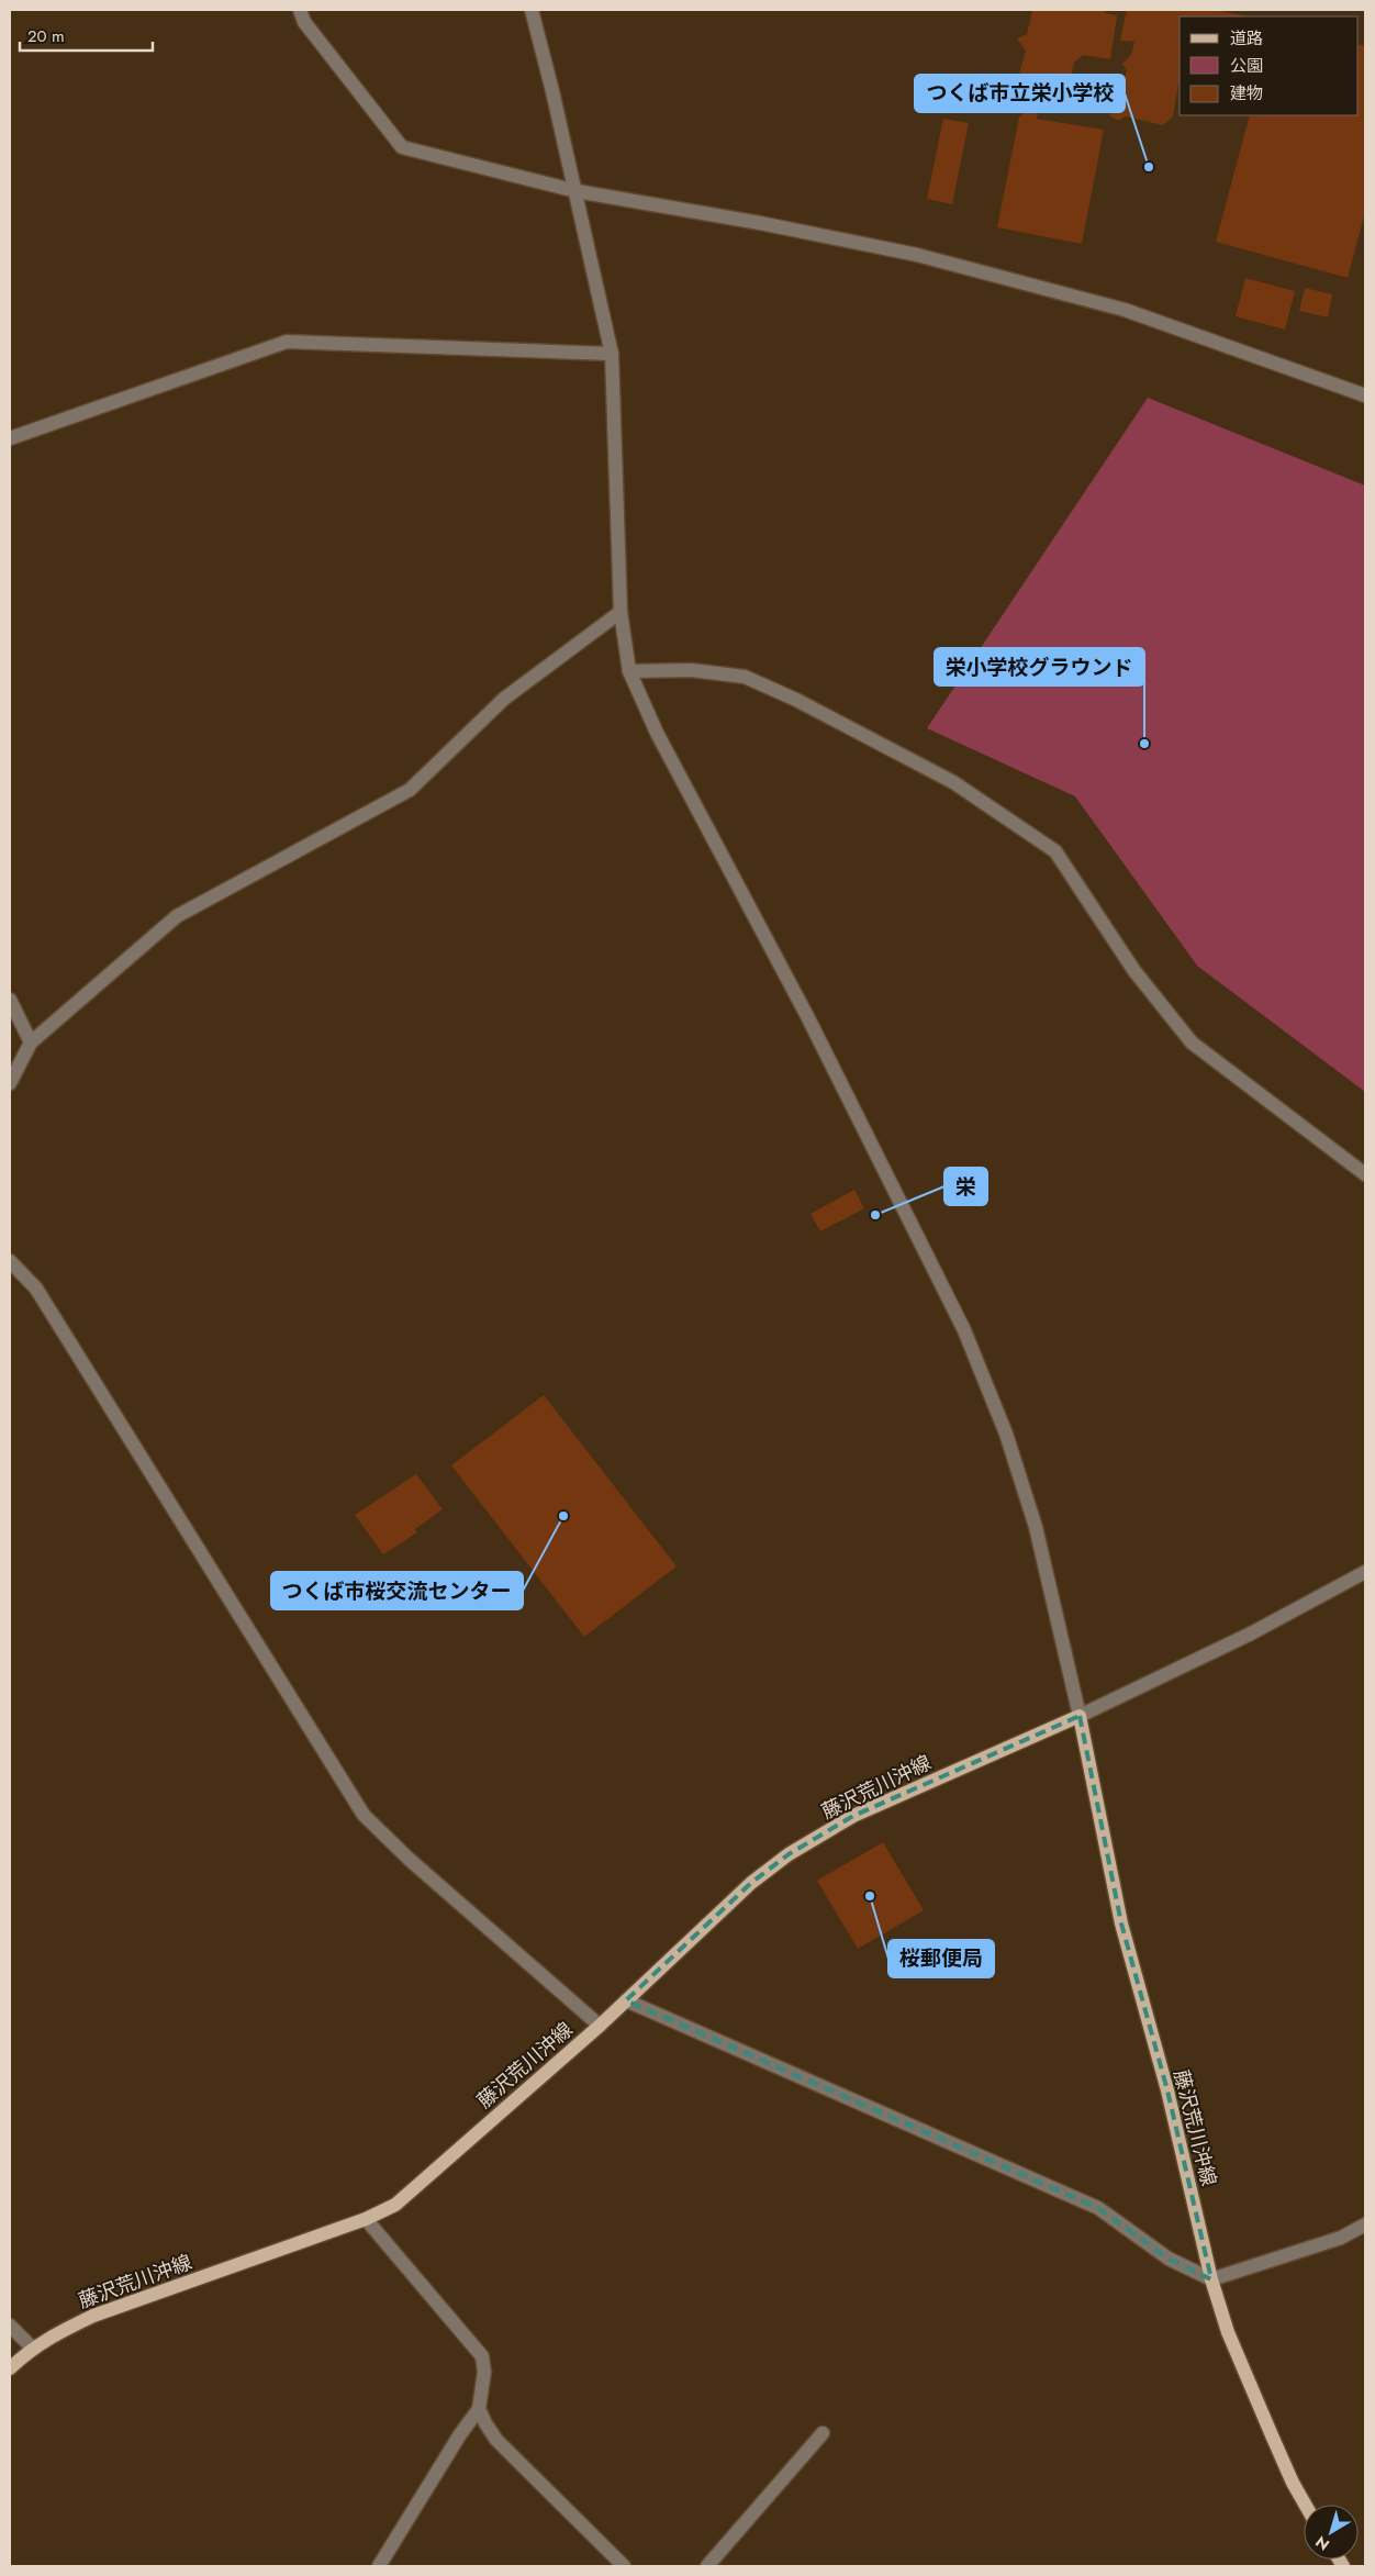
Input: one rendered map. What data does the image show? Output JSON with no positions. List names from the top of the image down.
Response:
{
  "streets": {
    "main road": ["藤沢荒川沖線"]
  },
  "places": [
    "つくば市立栄小学校",
    "栄小学校グラウンド",
    "栄",
    "つくば市桜交流センター",
    "桜郵便局"
  ],
  "legend": ["道路", "公園", "建物"],
  "scale_bar": "20 m",
  "north": "bottom left"
}
